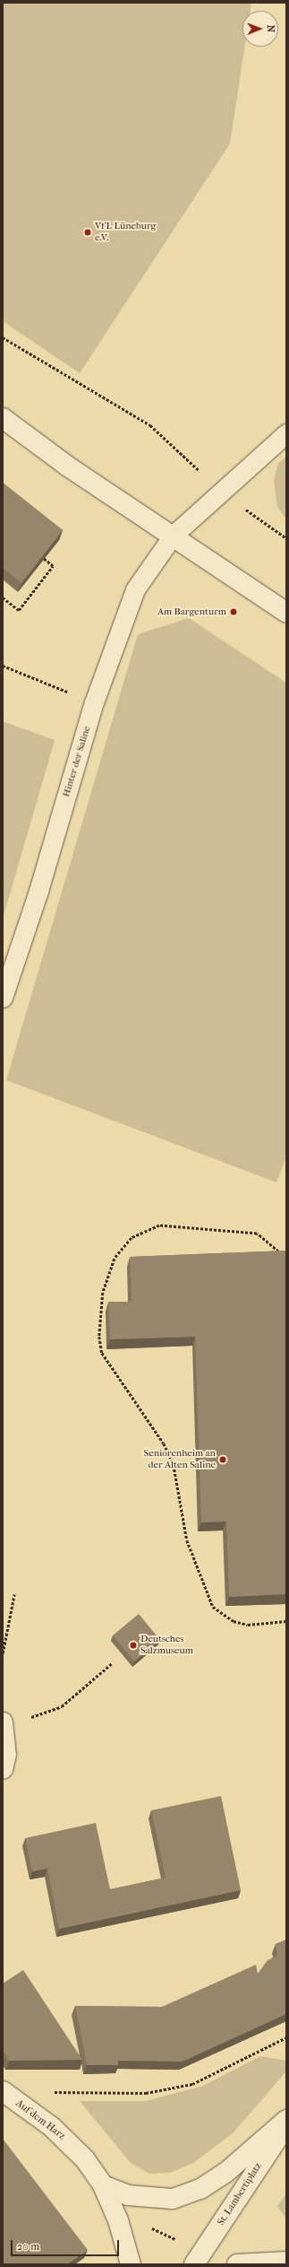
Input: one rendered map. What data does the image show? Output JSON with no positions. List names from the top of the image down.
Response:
{
  "streets": {
    "street": ["Auf dem Harz", "St. Lambertiplatz"],
    "lane": ["Hinter der Saline"]
  },
  "crossings": [
    ["Auf dem Harz", "St. Lambertiplatz"]
  ],
  "places": [
    "VfL Lüneburg e.V.",
    "Am Bargenturm",
    "Seniorenheim an der Alten Saline",
    "Deutsches Salzmuseum"
  ],
  "scale_bar": "20 m",
  "north": "right"
}
